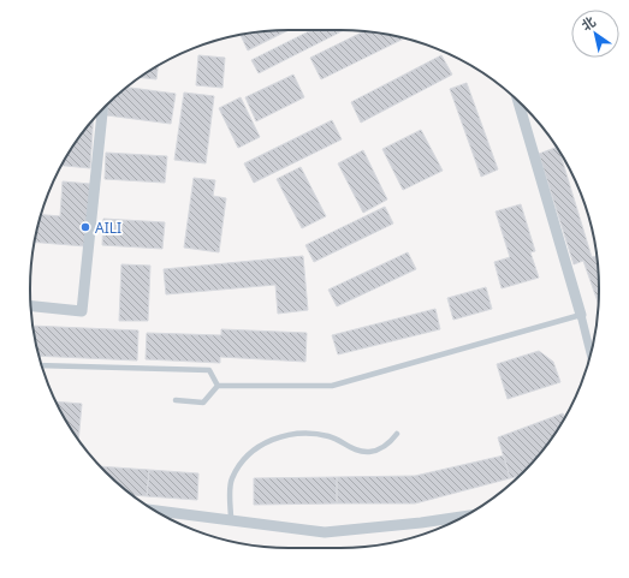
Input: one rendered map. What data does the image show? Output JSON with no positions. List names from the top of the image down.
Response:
{
  "places": ["AILI"],
  "north": "top left"
}
